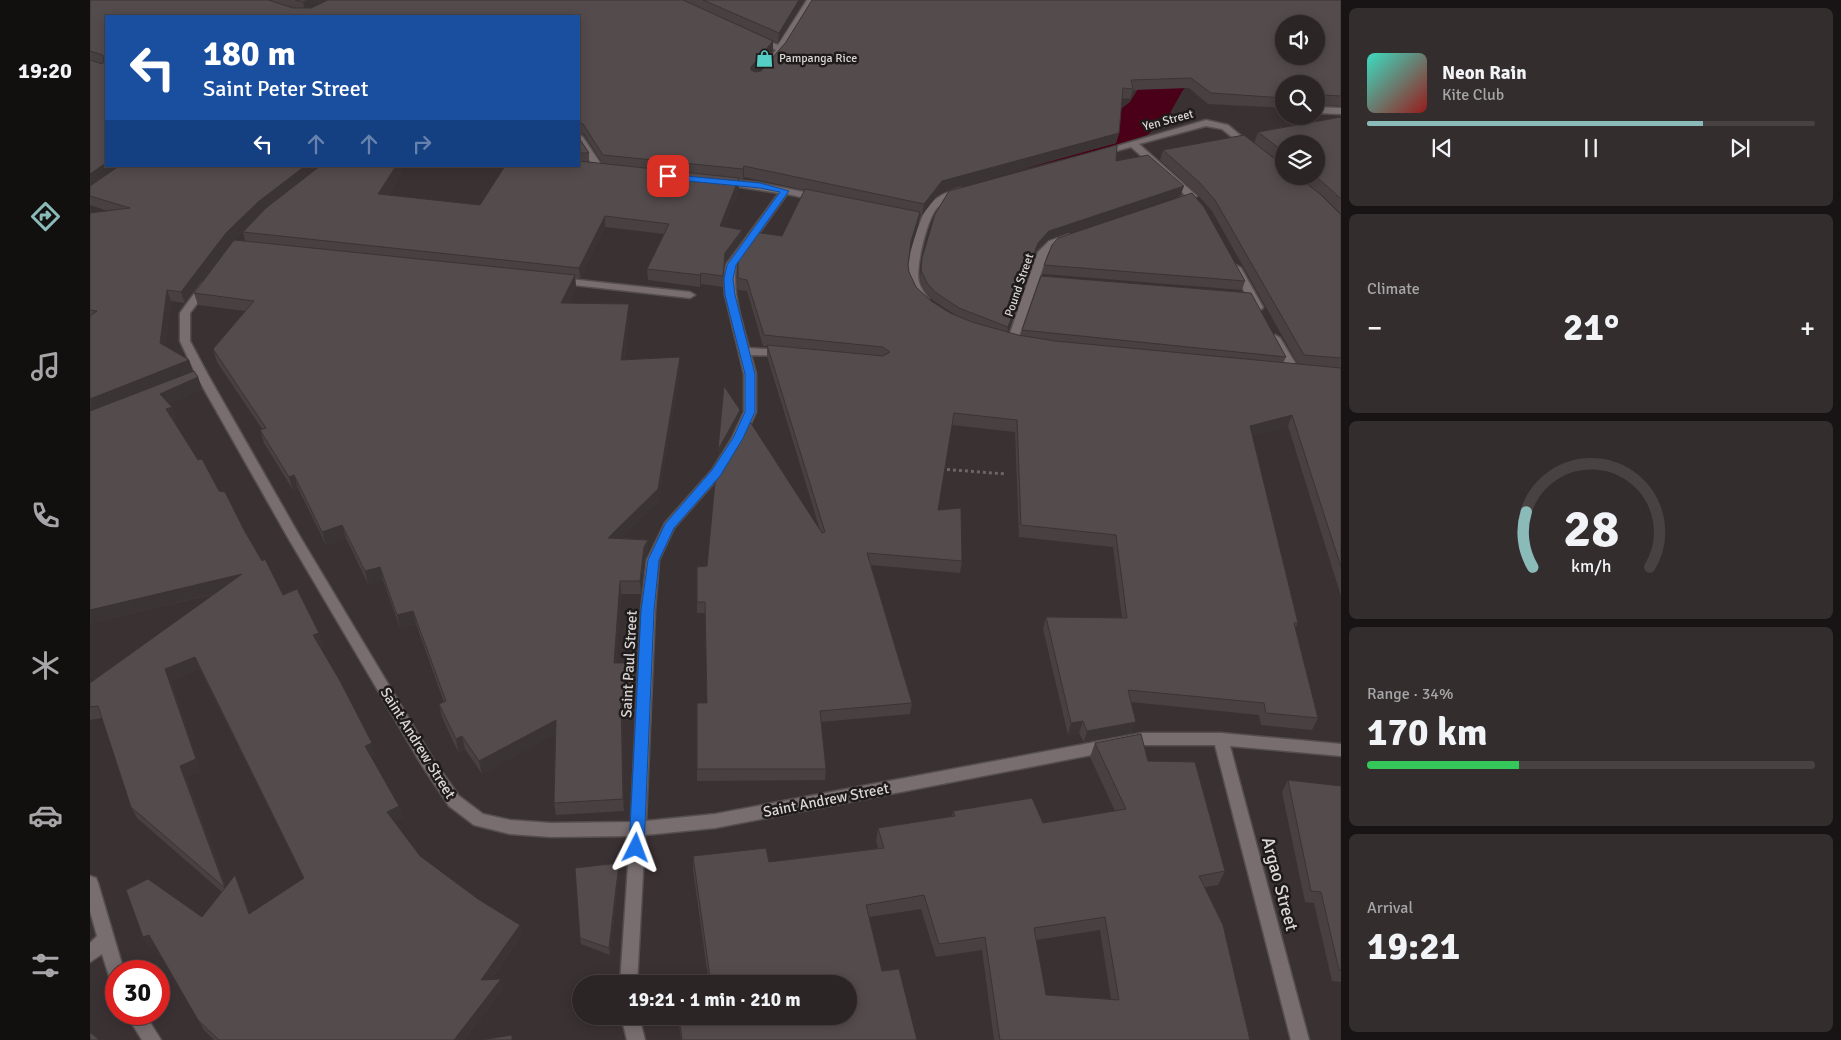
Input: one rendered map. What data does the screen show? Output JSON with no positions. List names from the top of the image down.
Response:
{
  "streets": {
    "street": [
      "Yen Street",
      "Pound Street",
      "Saint Paul Street",
      "Saint Andrew Street",
      "Argao Street"
    ]
  },
  "crossings": [
    ["Saint Paul Street", "Saint Andrew Street"],
    ["Saint Andrew Street", "Argao Street"]
  ],
  "places": {
    "shop": ["Pampanga Rice"]
  },
  "page": {
    "tabs": "19:20",
    "turn": ["180 m", "Saint Peter Street"],
    "song": ["Neon Rain", "Kite Club"],
    "tile": [
      "Climate",
      ["Range · 34%", "170 km"],
      ["Arrival", "19:21"]
    ],
    "heat": ["−", "21°", "+"],
    "limit": "30",
    "trip": "19:21 · 1 min · 210 m",
    "gauge": ["28", "km/h"]
  }
}
